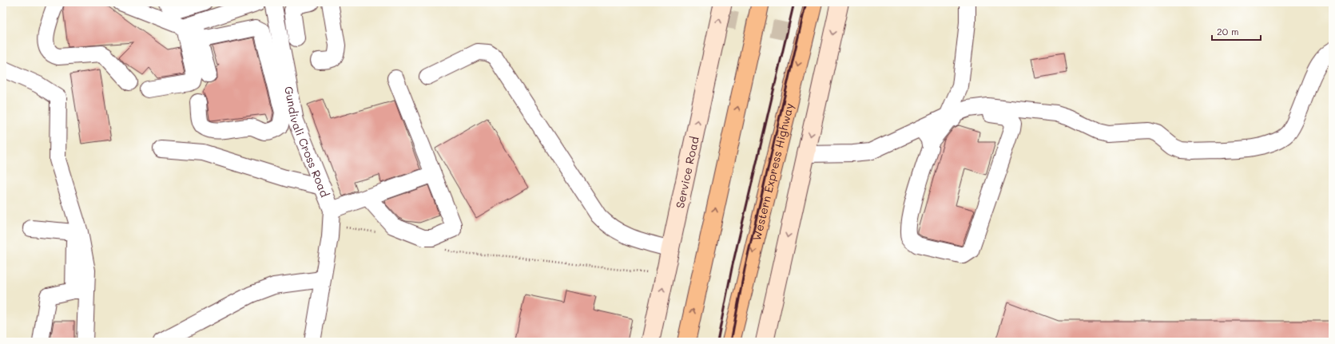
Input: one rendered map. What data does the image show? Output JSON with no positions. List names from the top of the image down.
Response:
{
  "streets": {
    "highway": ["Western Express Highway"],
    "street": ["Gundivali Cross Road", "Service Road"]
  },
  "scale_bar": "20 m"
}
